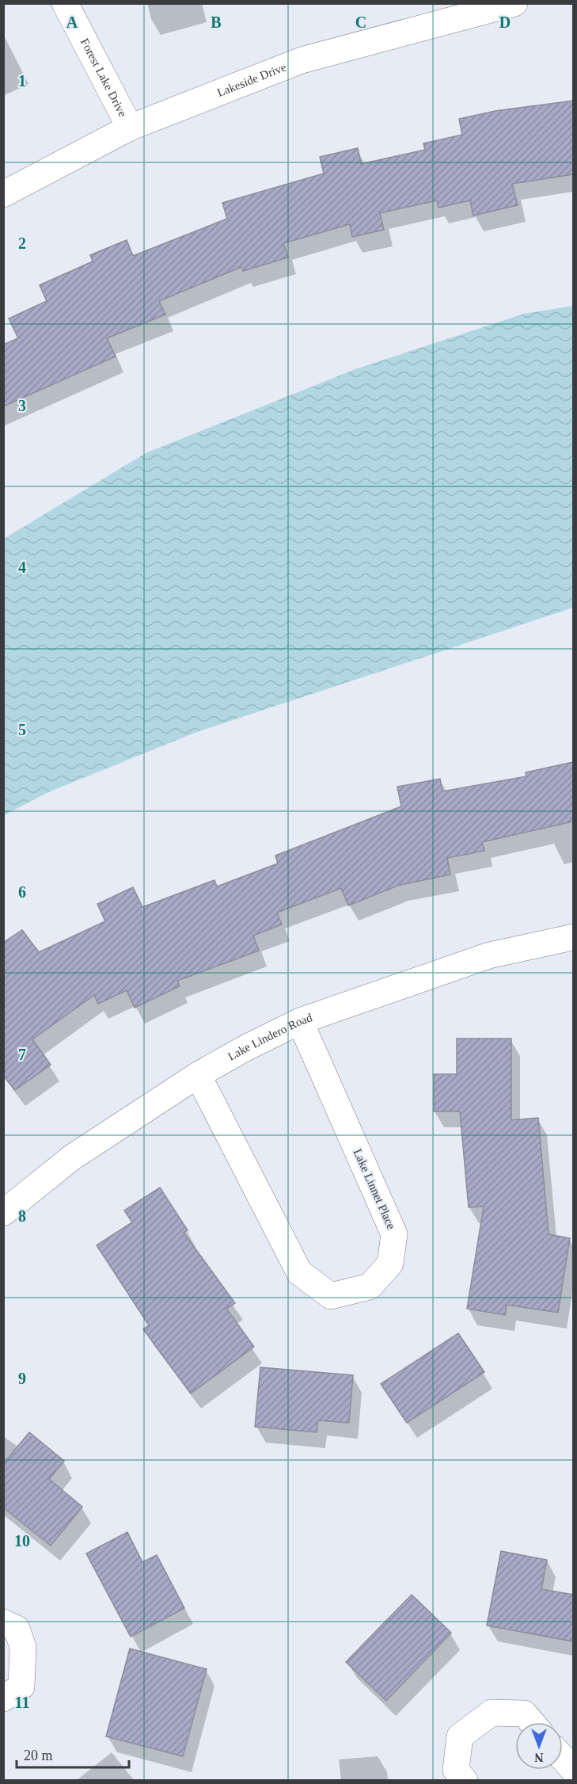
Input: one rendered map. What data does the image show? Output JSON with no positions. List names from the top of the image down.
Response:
{
  "streets": {
    "street": [
      "Forest Lake Drive",
      "Lakeside Drive",
      "Lake Lindero Road",
      "Lake Linnet Place"
    ]
  },
  "crossings": [
    ["Forest Lake Drive", "Lakeside Drive"],
    ["Lake Lindero Road", "Lake Linnet Place"]
  ],
  "scale_bar": "20 m",
  "north": "bottom",
  "grid": {
    "columns": [
      "A",
      "B",
      "C",
      "D"
    ],
    "rows": [
      "1",
      "2",
      "3",
      "4",
      "5",
      "6",
      "7",
      "8",
      "9",
      "10",
      "11"
    ]
  }
}
